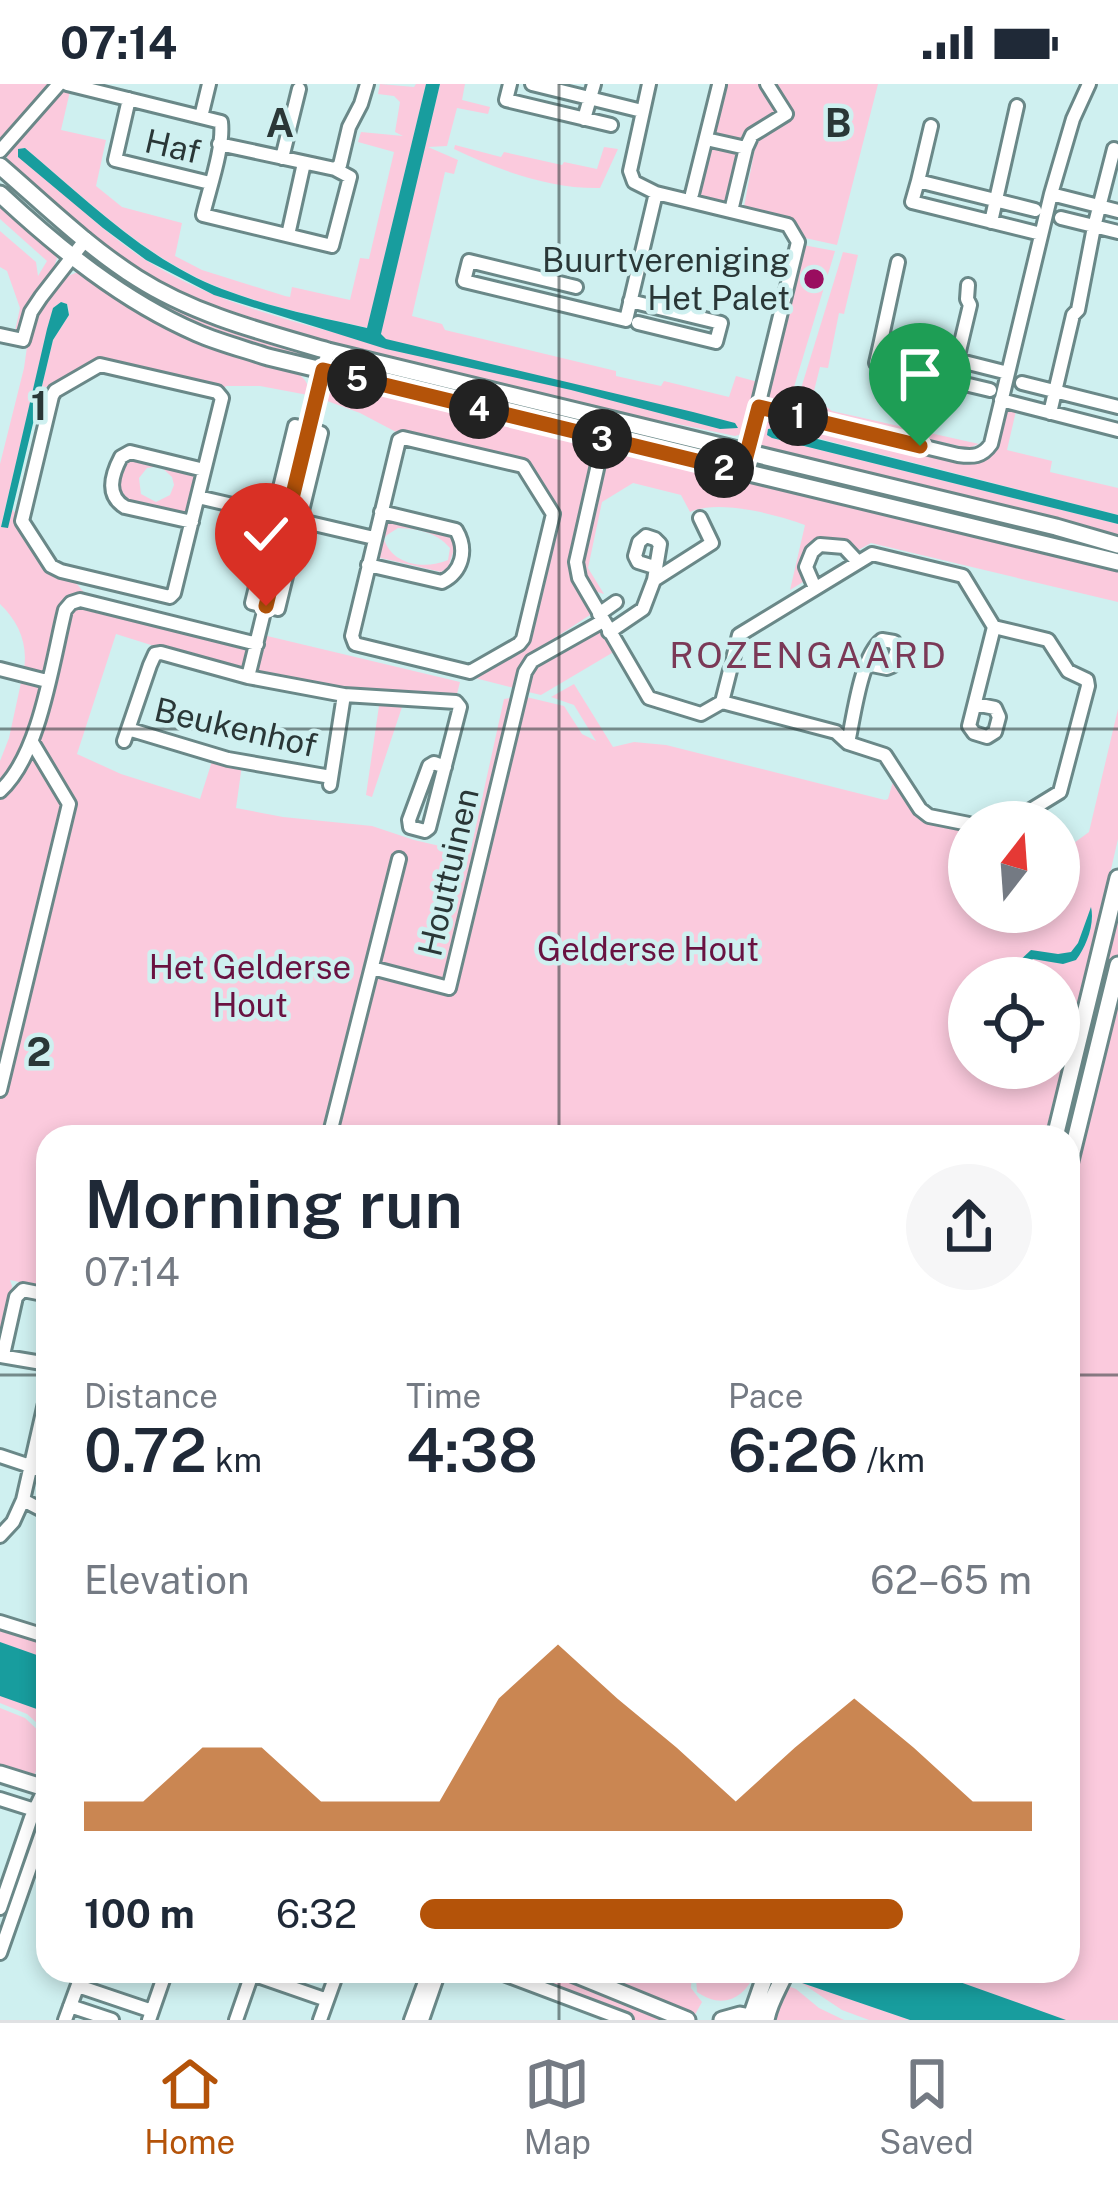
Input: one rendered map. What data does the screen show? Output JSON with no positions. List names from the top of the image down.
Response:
{
  "streets": {
    "street": ["Haf", "Beukenhof", "Houttuinen"]
  },
  "districts": ["ROZENGAARD"],
  "parks": ["Gelderse Hout", "Het Gelderse Hout"],
  "places": ["Buurtvereniging Het Palet"],
  "north": "top",
  "page": {
    "status": "07:14",
    "pins": [
      "5",
      "4",
      "1",
      "3",
      "2"
    ],
    "heading": ["Morning run", "07:14"],
    "stats": [
      ["Distance", "0.72 km"],
      ["Time", "4:38"],
      ["Pace", "6:26 /km"]
    ],
    "chart": ["Elevation", "62–65 m"],
    "list": [
      {
        "name": "100 m",
        "note": "6:32"
      }
    ],
    "tabs": ["Home", "Map", "Saved"]
  },
  "grid": {
    "columns": ["A", "B"],
    "rows": ["1", "2"]
  }
}
